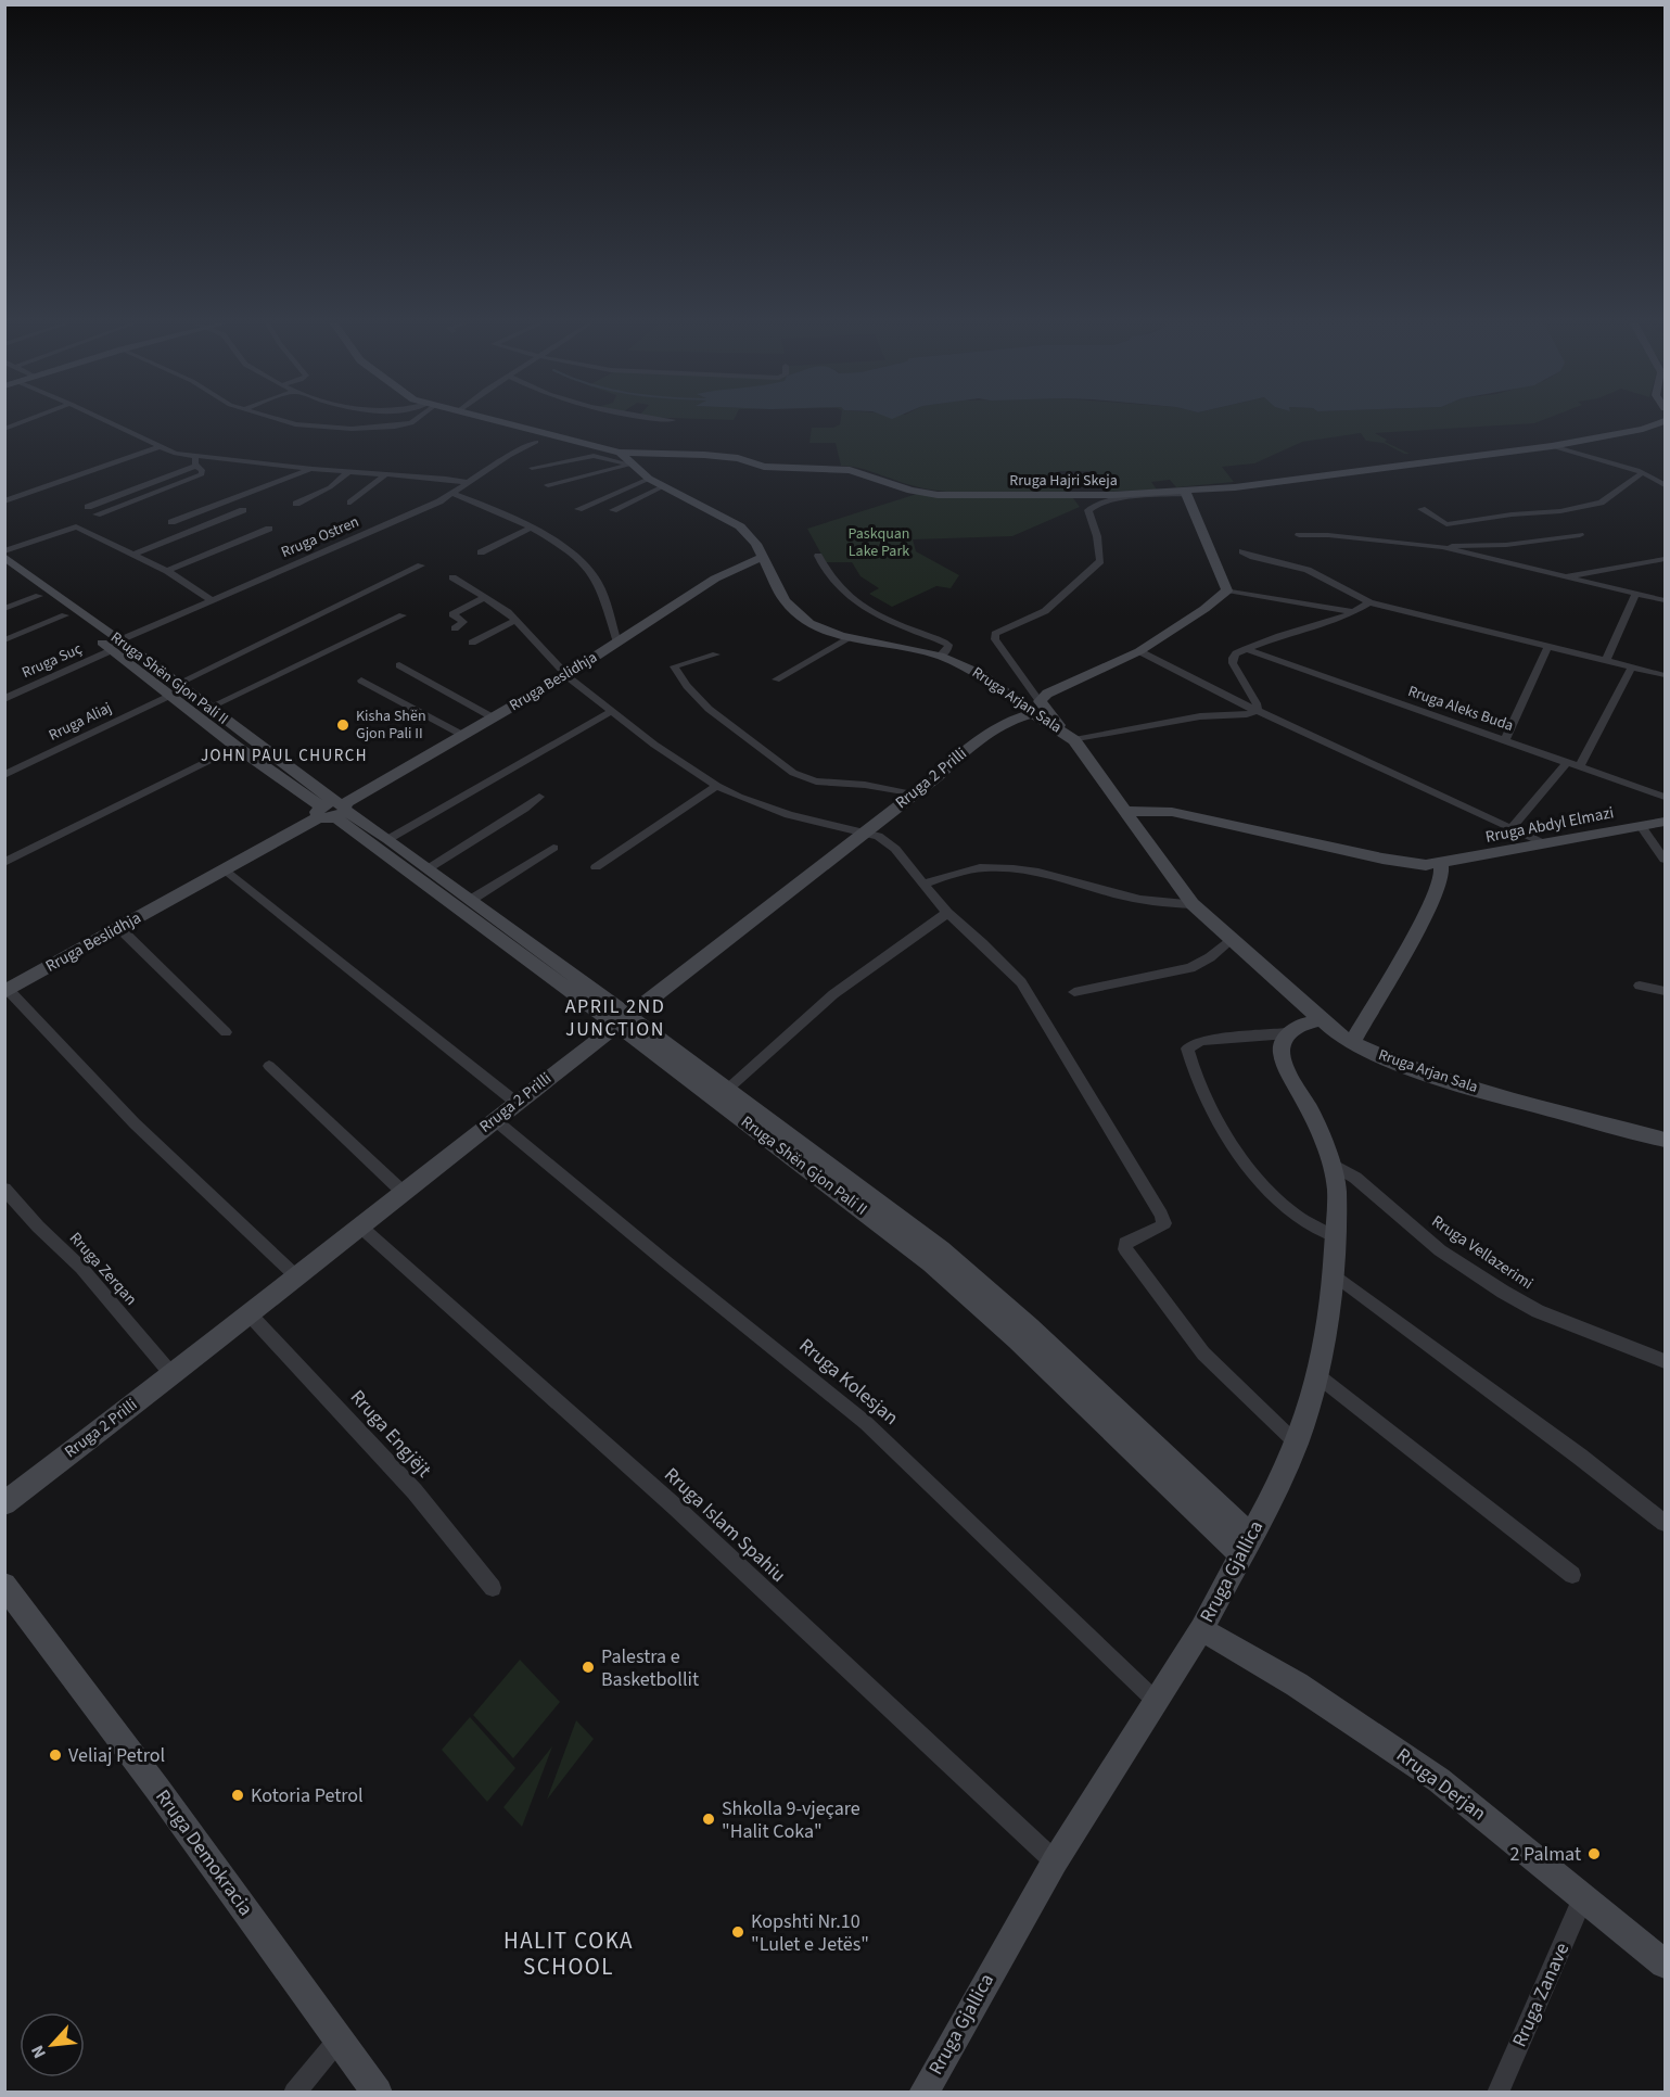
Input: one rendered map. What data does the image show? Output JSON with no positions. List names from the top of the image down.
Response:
{
  "streets": {
    "street": [
      "Rruga Hajri Skeja",
      "Rruga Ostren",
      "Rruga Suç",
      "Rruga Shën Gjon Pali II",
      "Rruga Beslidhja",
      "Rruga Arjan Sala",
      "Rruga Aleks Buda",
      "Rruga Aliaj",
      "Rruga 2 Prilli",
      "Rruga Abdyl Elmazi",
      "Rruga Vellazerimi",
      "Rruga Zerqan",
      "Rruga Kolesjan",
      "Rruga Engjëjt",
      "Rruga Islam Spahiu",
      "Rruga Gjallica",
      "Rruga Derjan",
      "Rruga Demokracia",
      "Rruga Zanave"
    ]
  },
  "crossings": [
    ["Rruga Hajri Skeja", "Rruga Arjan Sala"],
    ["Rruga Ostren", "Rruga Suç"],
    ["Rruga Ostren", "Rruga Shën Gjon Pali II"],
    ["Rruga Suç", "Rruga Shën Gjon Pali II"],
    ["Rruga Shën Gjon Pali II", "Rruga Beslidhja"],
    ["Rruga Shën Gjon Pali II", "Rruga Aliaj"],
    ["Rruga Shën Gjon Pali II", "Rruga 2 Prilli"],
    ["Rruga Shën Gjon Pali II", "Rruga Gjallica"],
    ["Rruga Beslidhja", "Rruga Arjan Sala"],
    ["Rruga Arjan Sala", "Rruga 2 Prilli"],
    ["Rruga Arjan Sala", "Rruga Abdyl Elmazi"],
    ["Rruga 2 Prilli", "Rruga Zerqan"],
    ["Rruga 2 Prilli", "Rruga Kolesjan"],
    ["Rruga 2 Prilli", "Rruga Engjëjt"],
    ["Rruga 2 Prilli", "Rruga Islam Spahiu"],
    ["Rruga Vellazerimi", "Rruga Gjallica"],
    ["Rruga Kolesjan", "Rruga Gjallica"],
    ["Rruga Islam Spahiu", "Rruga Gjallica"],
    ["Rruga Gjallica", "Rruga Derjan"],
    ["Rruga Derjan", "Rruga Zanave"]
  ],
  "districts": ["JOHN PAUL CHURCH", "APRIL 2ND JUNCTION", "HALIT COKA SCHOOL"],
  "parks": ["Paskquan Lake Park"],
  "places": [
    "Kisha Shën Gjon Pali II",
    "Palestra e Basketbollit",
    "Veliaj Petrol",
    "Kotoria Petrol",
    "Shkolla 9-vjeçare \"Halit Coka\"",
    "2 Palmat",
    "Kopshti Nr.10 \"Lulet e Jetës\""
  ],
  "north": "bottom left"
}
